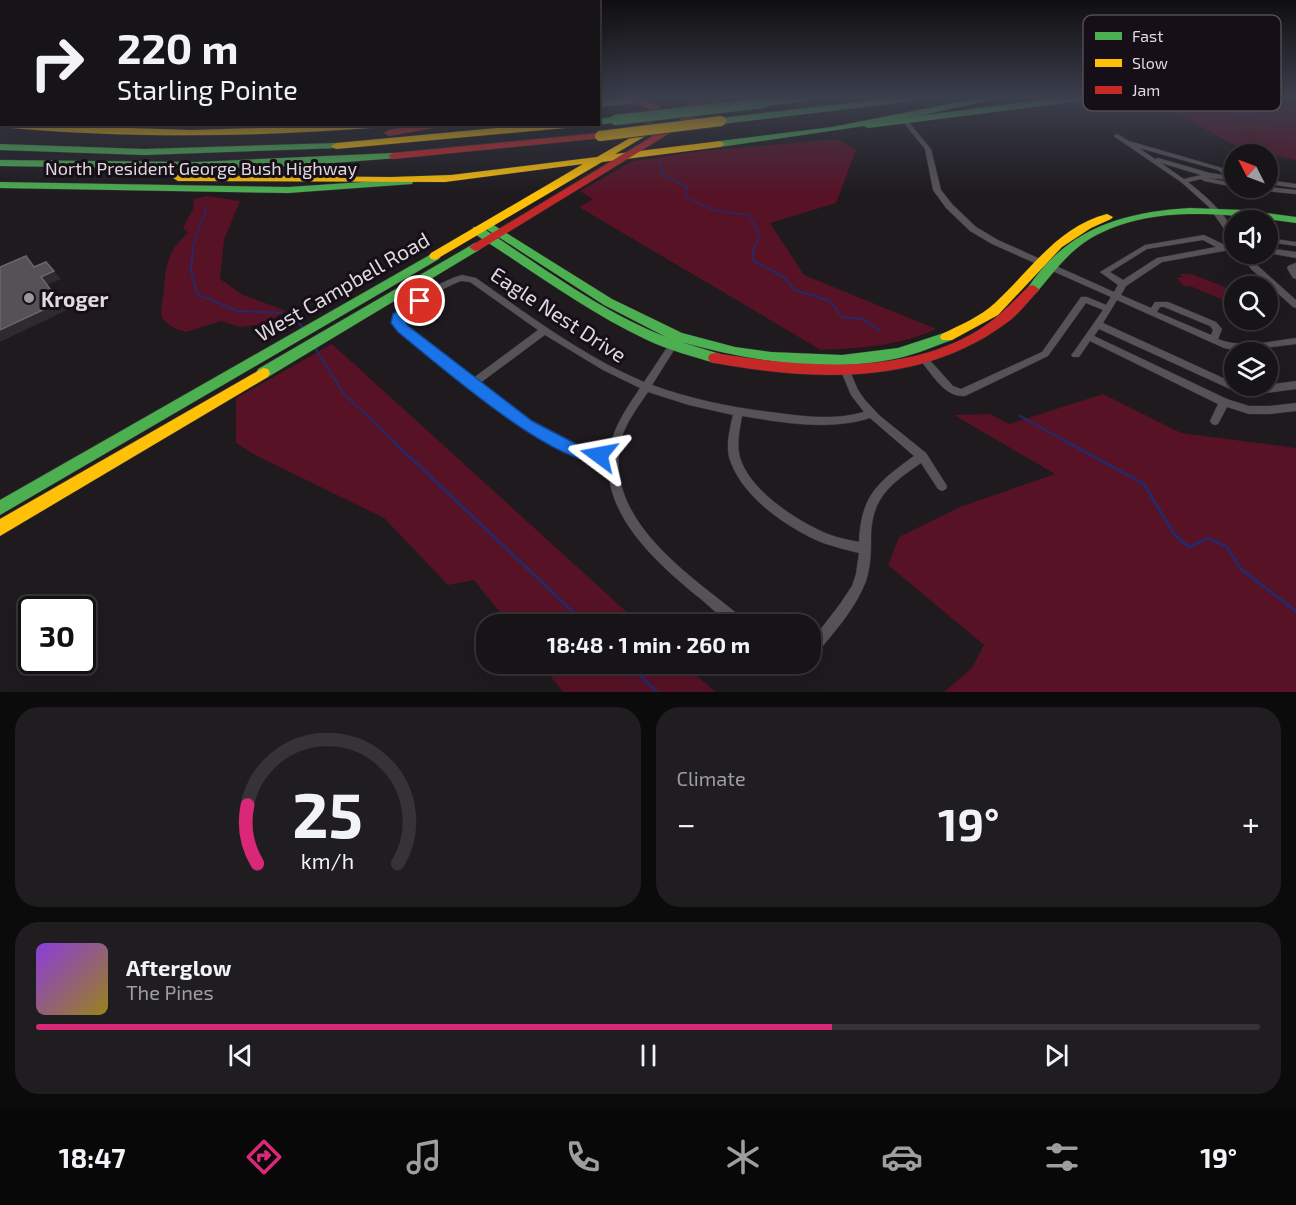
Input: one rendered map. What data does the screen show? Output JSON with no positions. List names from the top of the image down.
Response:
{
  "streets": {
    "main road": ["North President George Bush Highway", "West Campbell Road"],
    "street": ["Eagle Nest Drive"]
  },
  "crossings": [
    ["North President George Bush Highway", "West Campbell Road"]
  ],
  "places": ["Kroger"],
  "legend": ["Fast", "Slow", "Jam"],
  "north": "top left",
  "page": {
    "turn": ["220 m", "Starling Pointe"],
    "limit": "30",
    "trip": "18:48 · 1 min · 260 m",
    "tile": "Climate",
    "heat": ["−", "19°", "+"],
    "song": ["Afterglow", "The Pines"],
    "tabs": ["18:47", "19°"],
    "gauge": ["25", "km/h"]
  }
}
